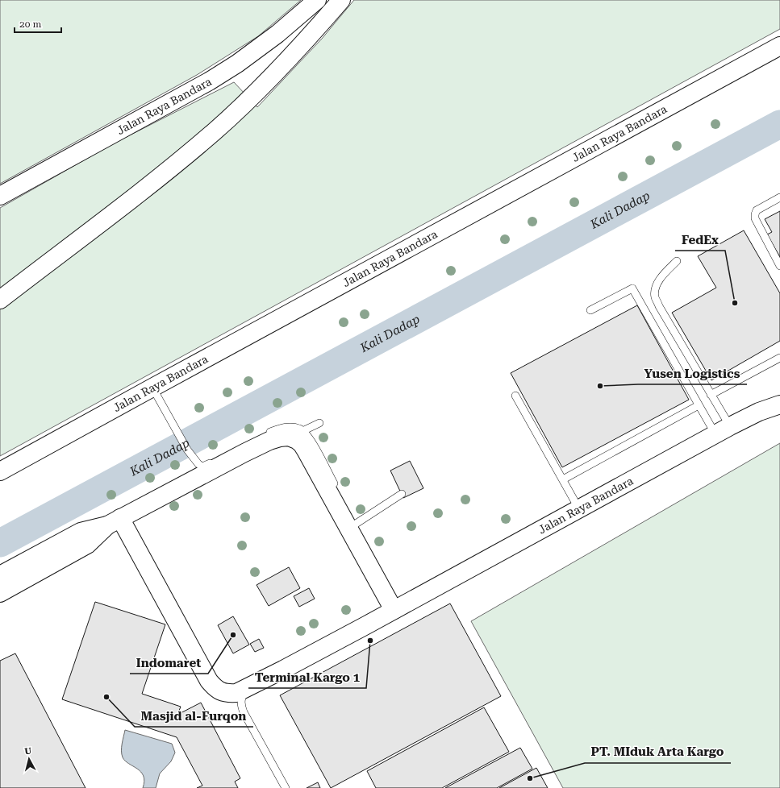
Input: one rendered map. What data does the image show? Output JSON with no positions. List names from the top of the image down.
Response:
{
  "streets": {
    "street": ["Jalan Raya Bandara"]
  },
  "water": ["Kali Dadap"],
  "places": [
    "FedEx",
    "Yusen Logistics",
    "Indomaret",
    "Terminal Kargo 1",
    "Masjid al-Furqon",
    "PT. MIduk Arta Kargo"
  ],
  "scale_bar": "20 m",
  "north": "top"
}
